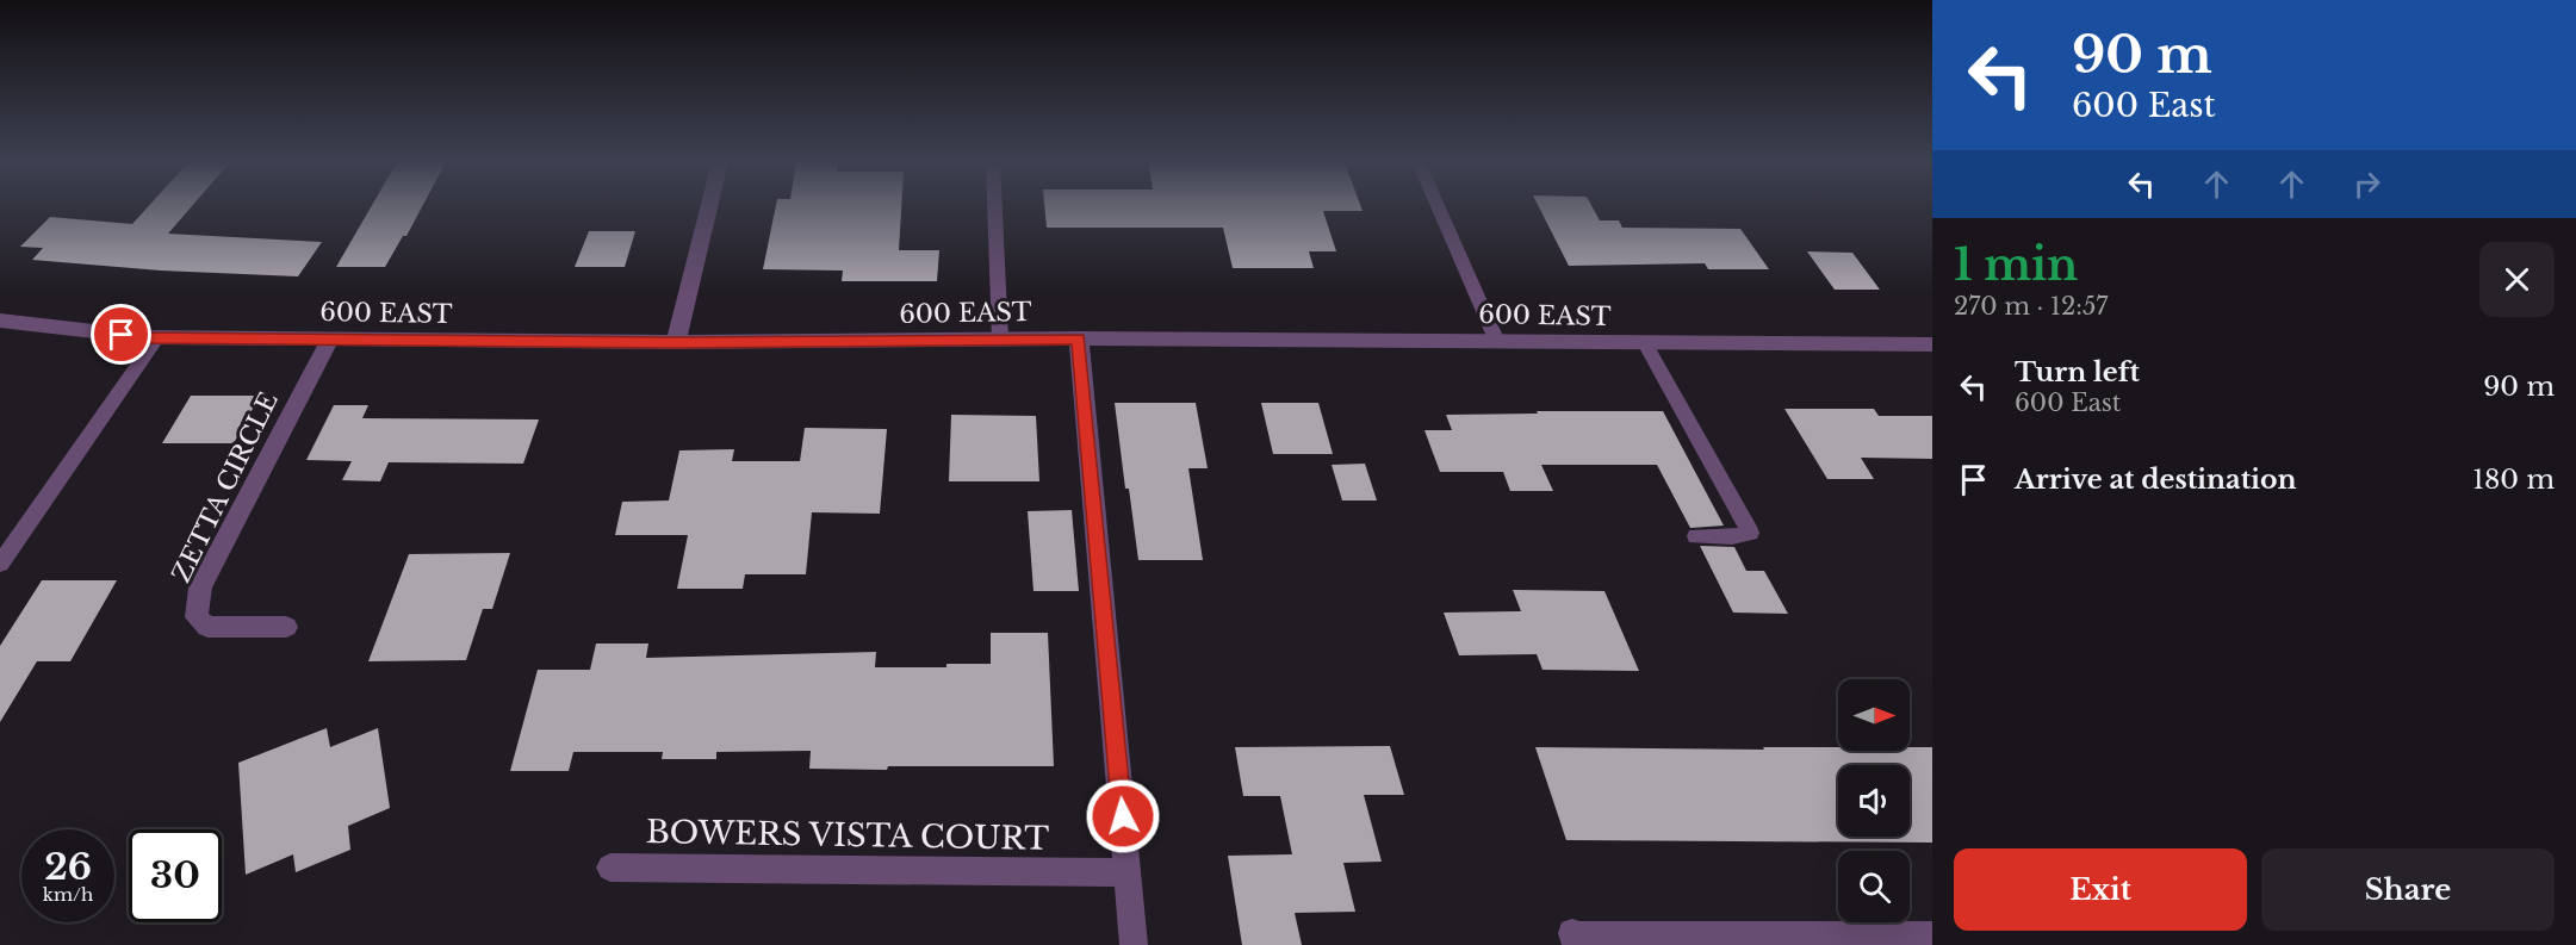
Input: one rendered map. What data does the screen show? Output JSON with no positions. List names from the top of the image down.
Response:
{
  "streets": {
    "street": ["600 EAST", "ZETTA CIRCLE", "BOWERS VISTA COURT"]
  },
  "crossings": [
    ["600 EAST", "ZETTA CIRCLE"]
  ],
  "north": "right",
  "page": {
    "turn": ["90 m", "600 East"],
    "heading": ["1 min", "270 m · 12:57"],
    "list": [
      {
        "name": "Turn left",
        "note": "600 East",
        "value": "90 m"
      },
      {
        "name": "Arrive at destination",
        "value": "180 m"
      }
    ],
    "speed": "26 km/h",
    "limit": "30",
    "buttons": ["Exit", "Share"]
  }
}
